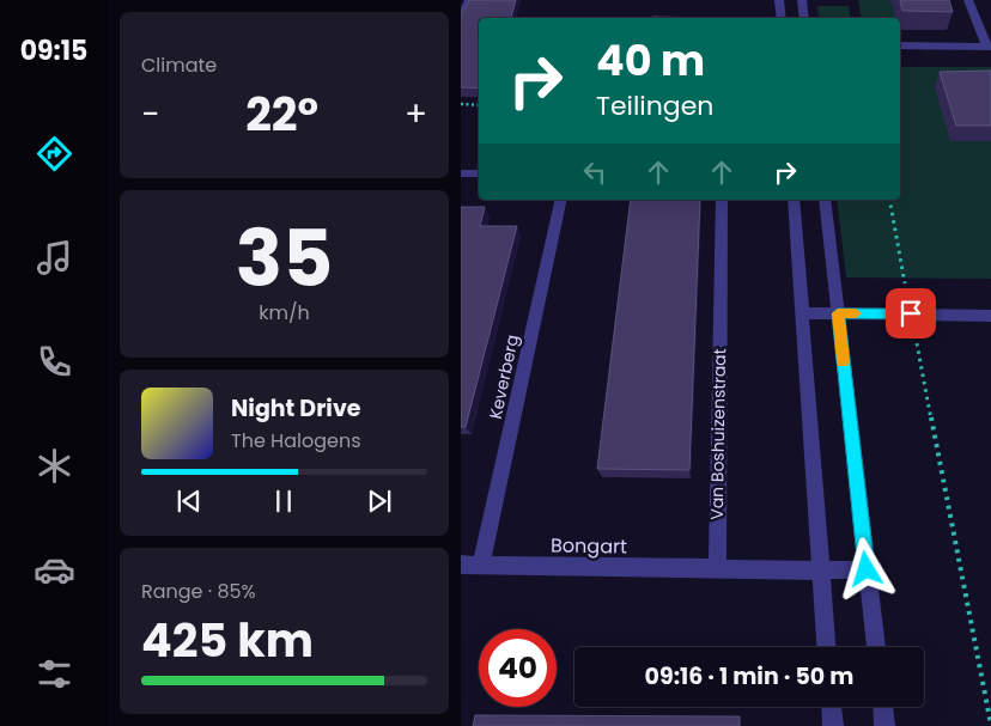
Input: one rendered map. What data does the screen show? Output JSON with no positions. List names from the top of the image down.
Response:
{
  "streets": {
    "street": ["Keverberg", "Van Boshuizenstraat", "Bongart"]
  },
  "crossings": [
    ["Keverberg", "Bongart"],
    ["Van Boshuizenstraat", "Bongart"]
  ],
  "page": {
    "tabs": "09:15",
    "tile": [
      "Climate",
      ["35", "km/h"],
      ["Range · 85%", "425 km"]
    ],
    "turn": ["40 m", "Teilingen"],
    "heat": ["−", "22°", "+"],
    "song": ["Night Drive", "The Halogens"],
    "limit": "40",
    "trip": "09:16 · 1 min · 50 m"
  }
}
